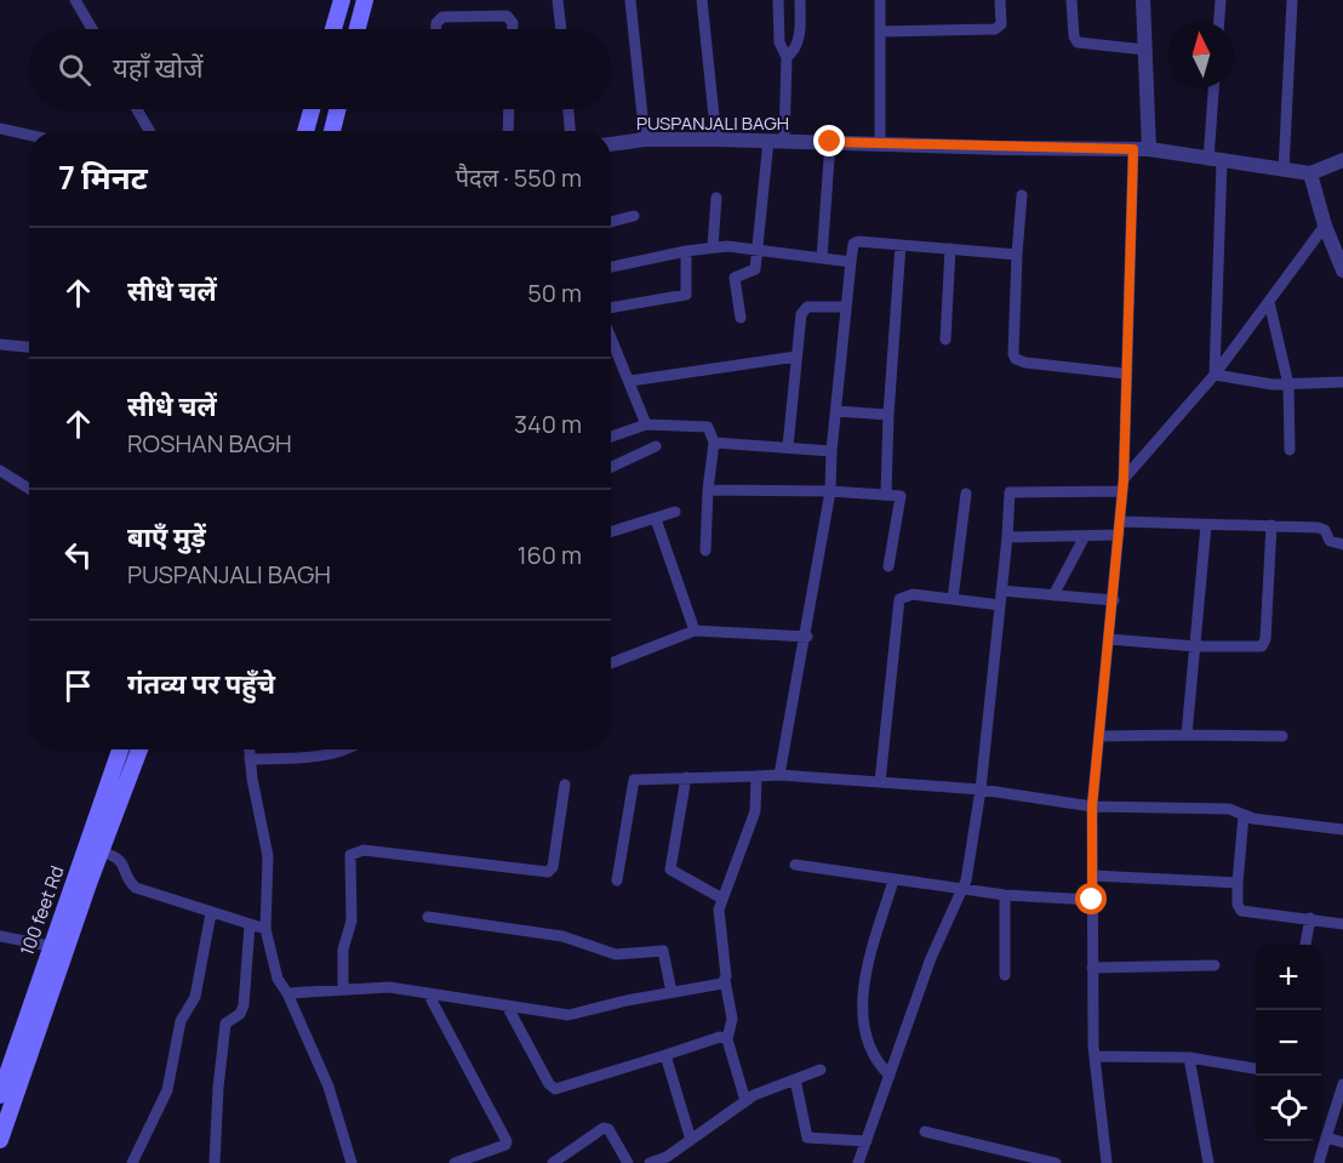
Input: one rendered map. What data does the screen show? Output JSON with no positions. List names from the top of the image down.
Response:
{
  "streets": {
    "main road": ["100 feet Rd"],
    "street": ["PUSPANJALI BAGH"]
  },
  "north": "top",
  "page": {
    "search": "यहाँ खोजें",
    "heading": ["7 मिनट", "पैदल · 550 m"],
    "list": [
      ["सीधे चलें", "50 m"],
      ["सीधे चलें", "ROSHAN BAGH", "340 m"],
      ["बाएँ मुड़ें", "PUSPANJALI BAGH", "160 m"],
      "गंतव्य पर पहुँचे"
    ],
    "map_buttons": ["+", "−"]
  }
}
